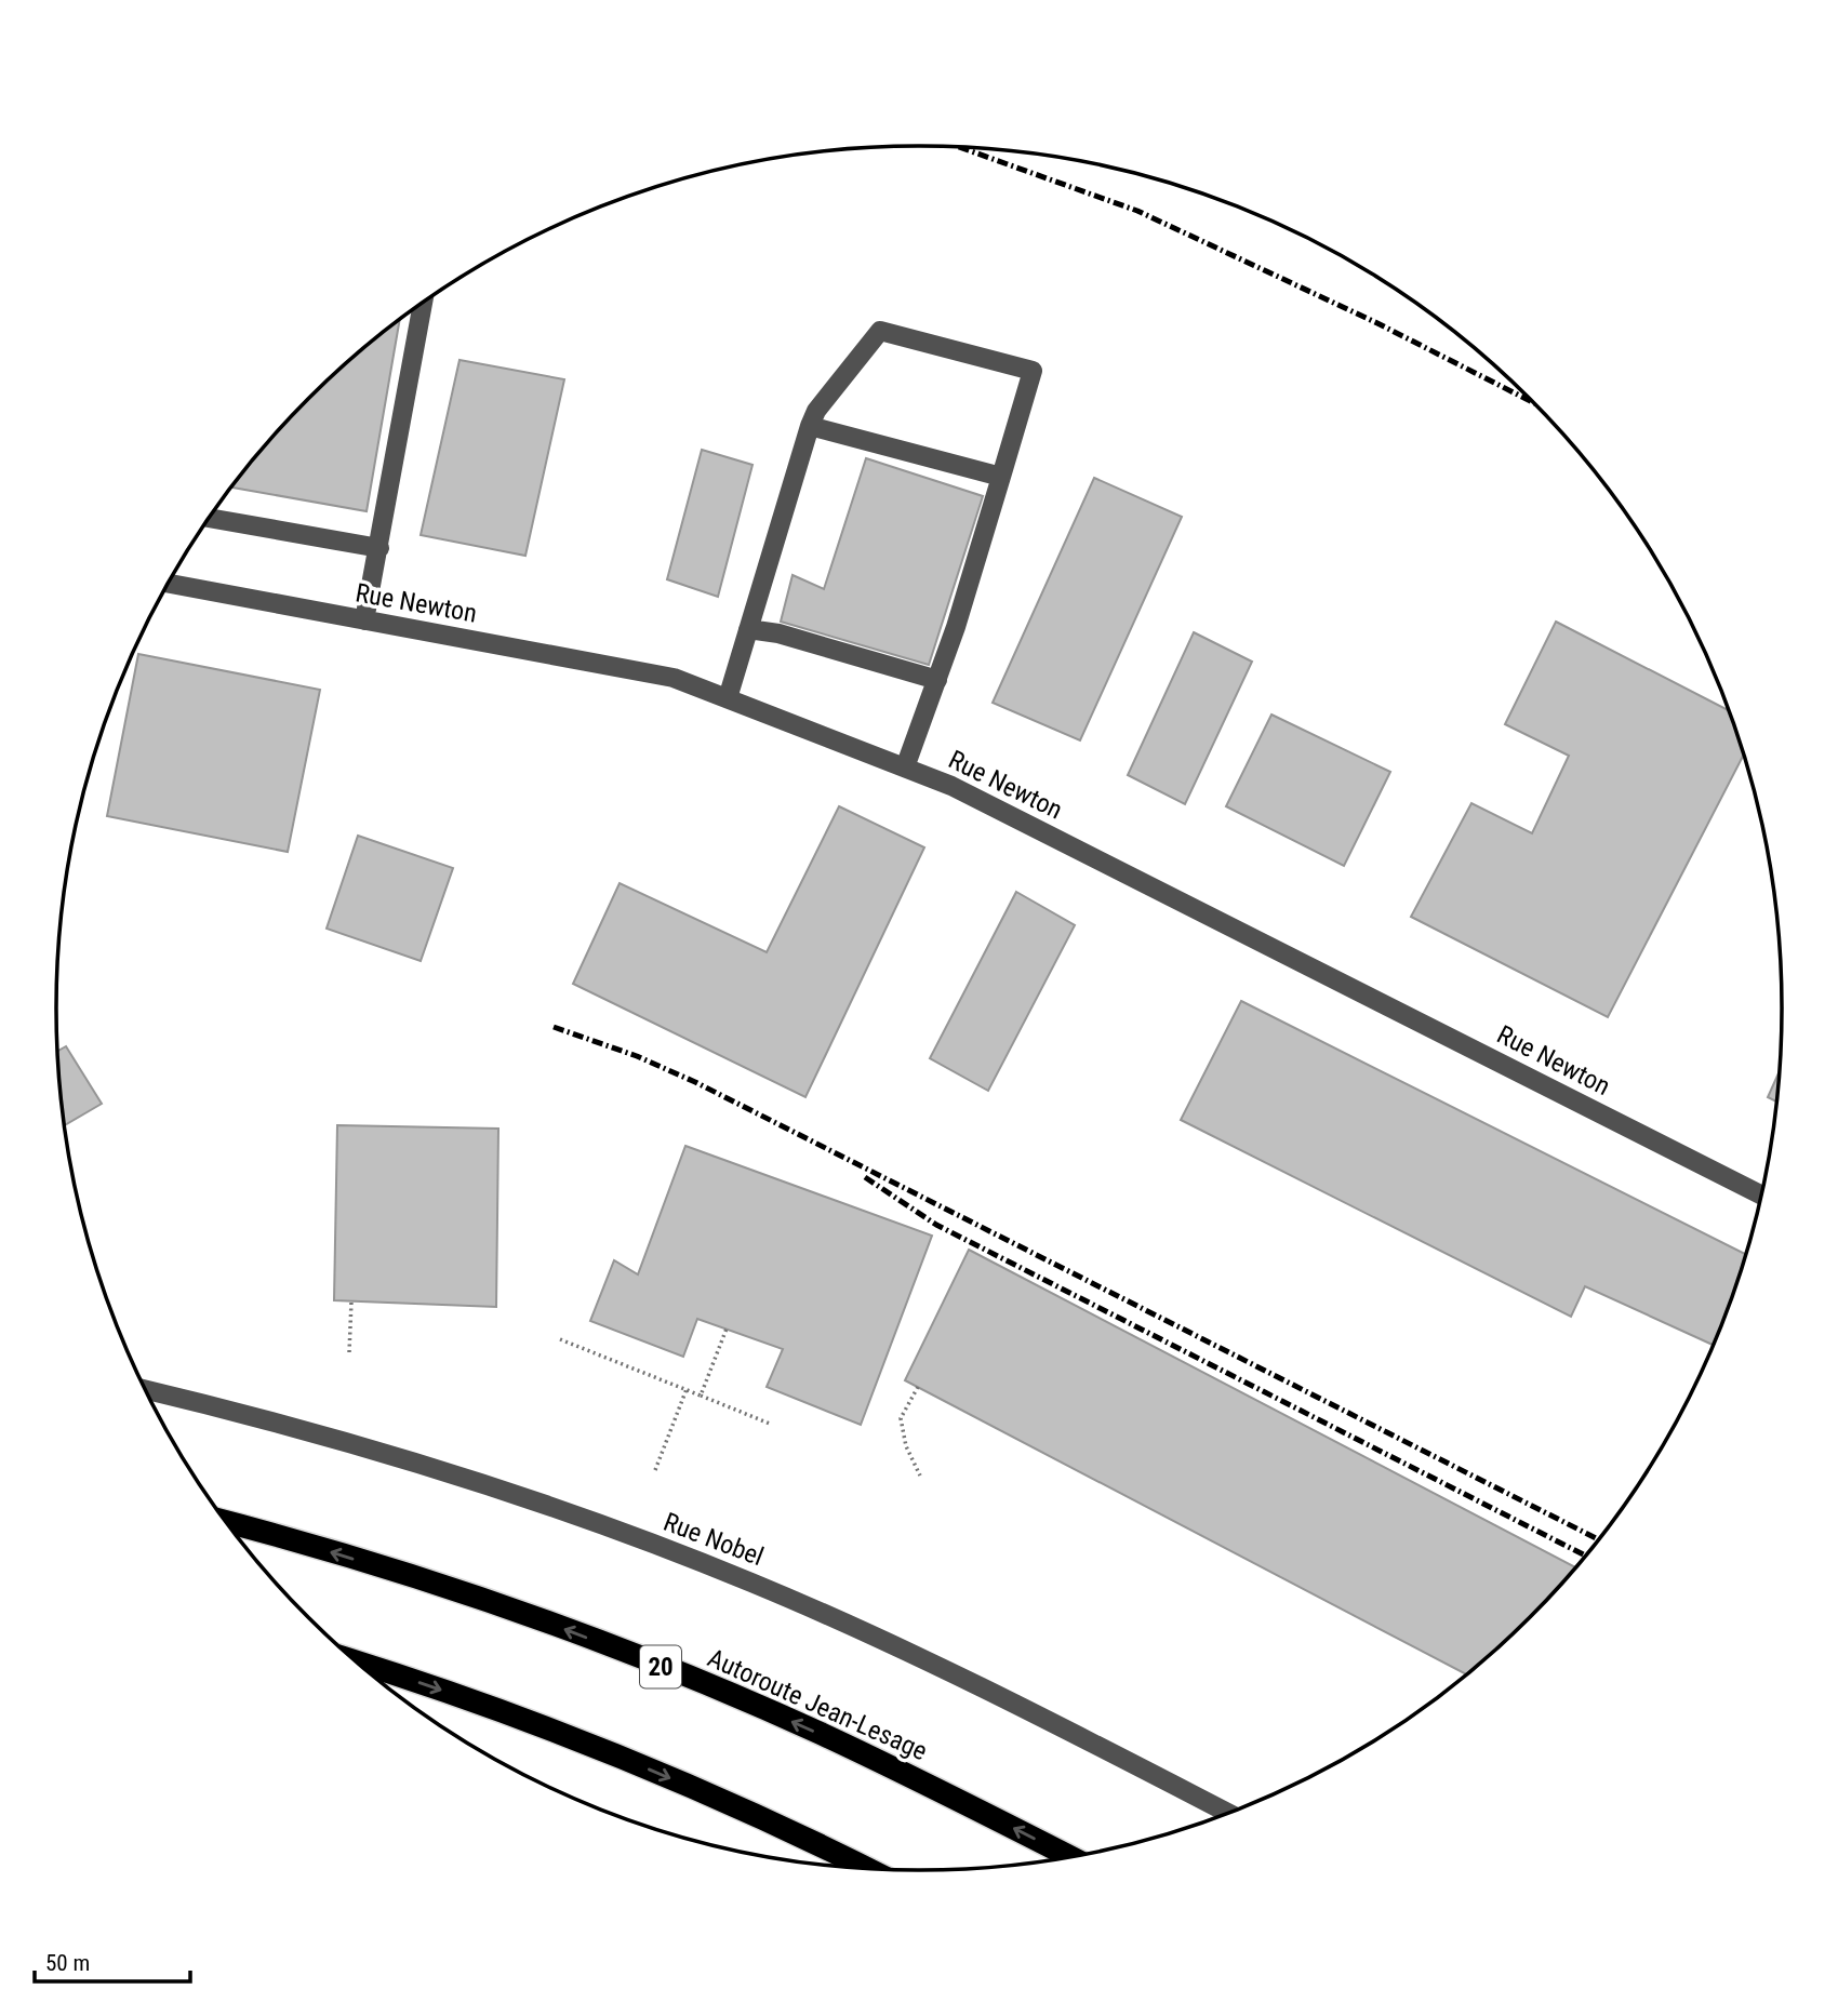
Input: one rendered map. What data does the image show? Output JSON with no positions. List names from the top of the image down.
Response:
{
  "streets": {
    "highway": ["20", "Autoroute Jean-Lesage"],
    "street": ["Rue Newton", "Rue Nobel"]
  },
  "scale_bar": "50 m"
}
